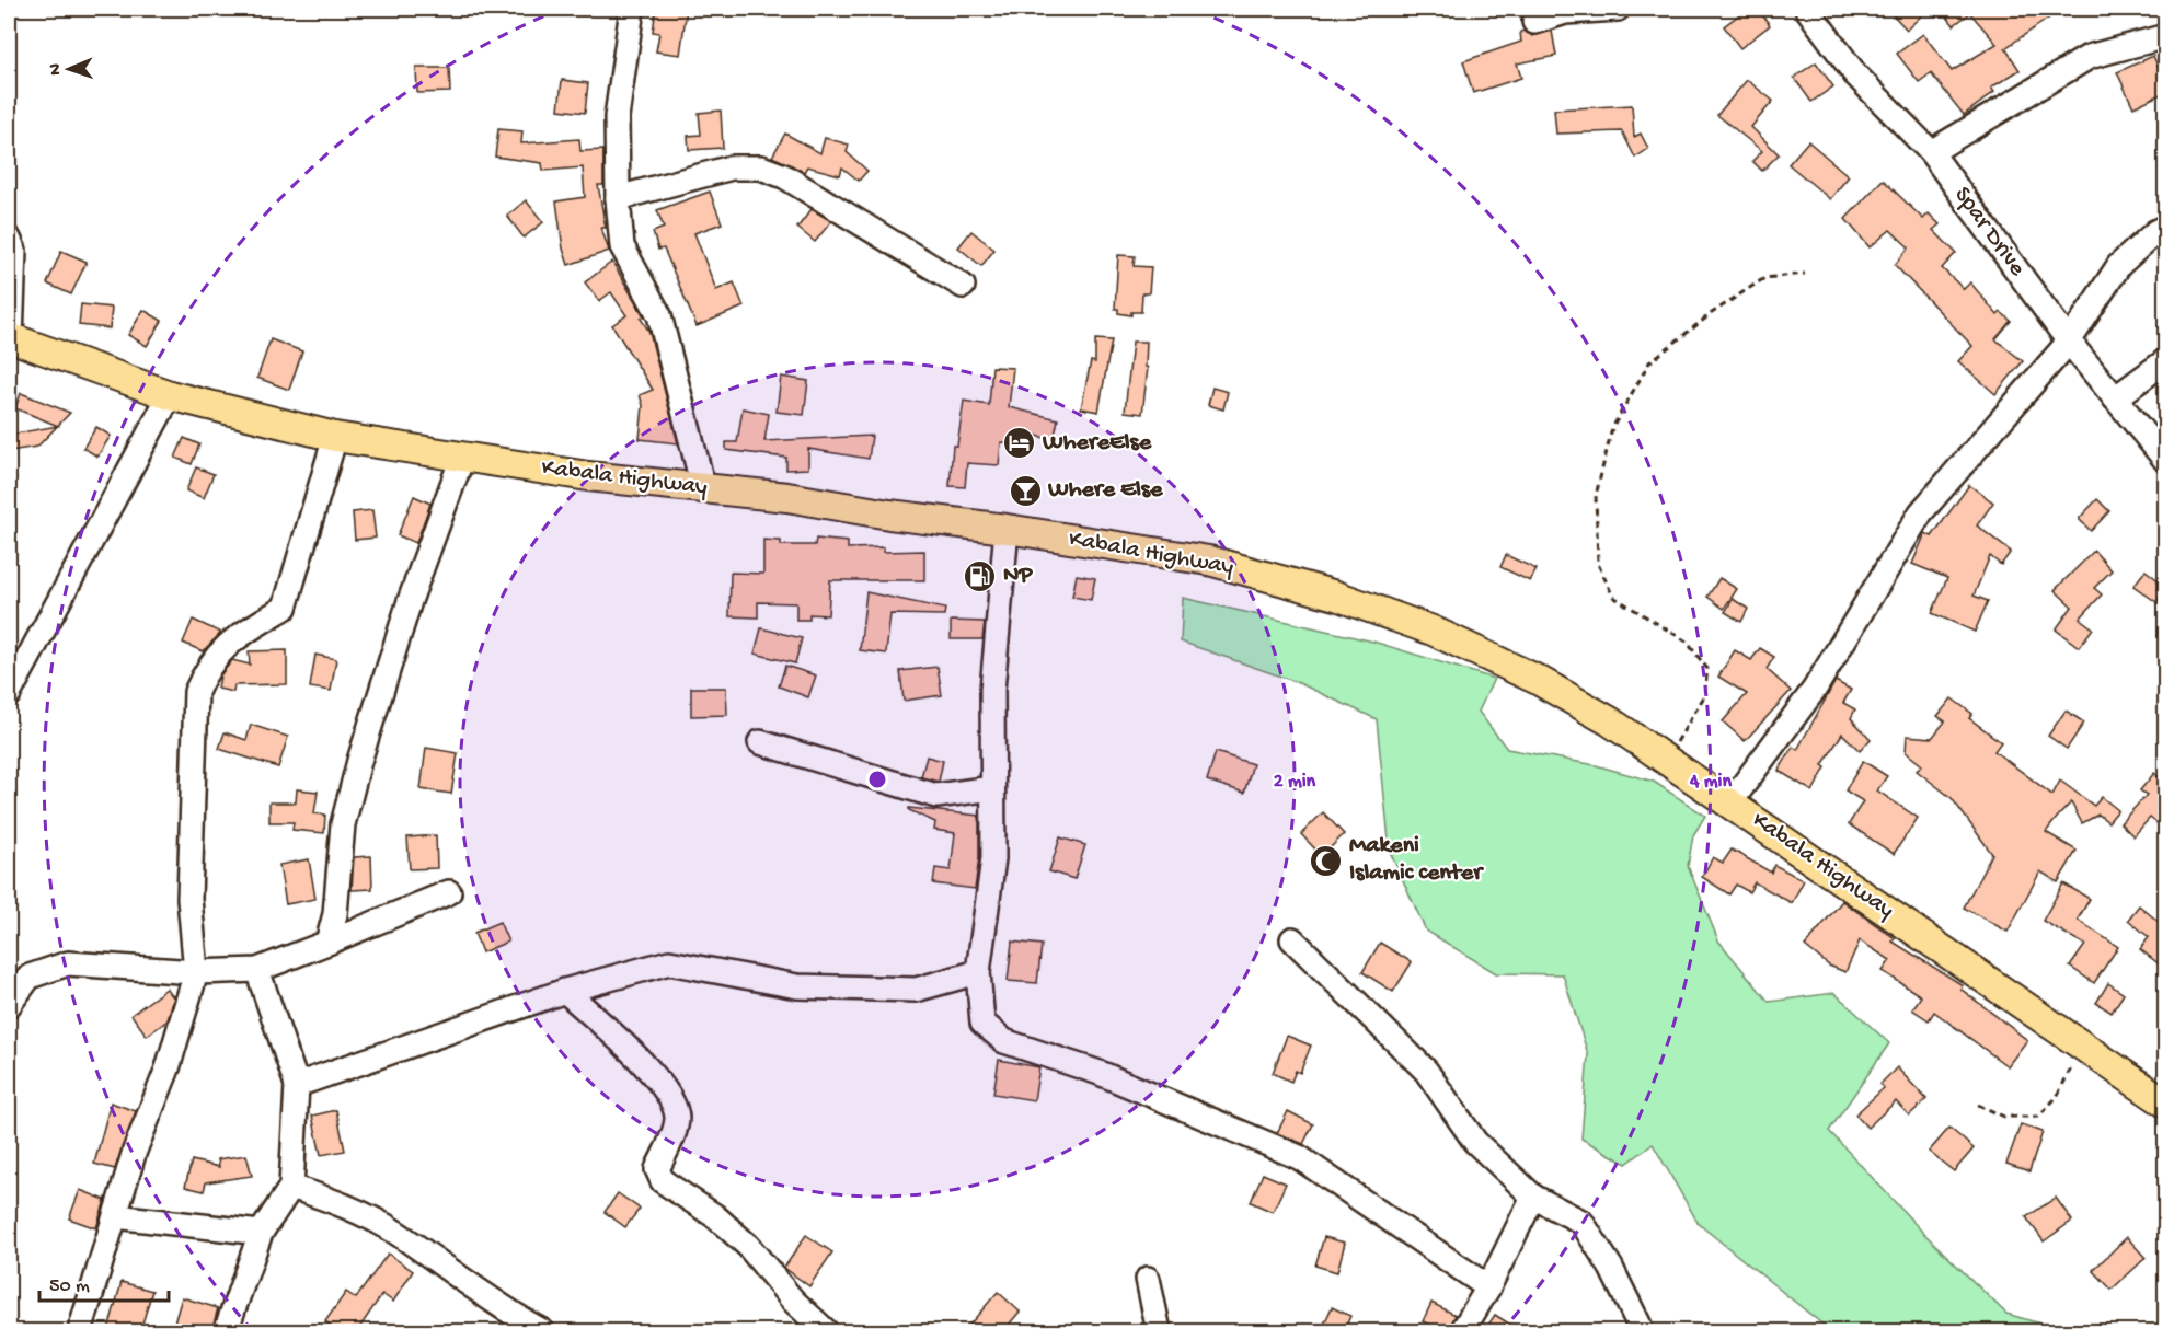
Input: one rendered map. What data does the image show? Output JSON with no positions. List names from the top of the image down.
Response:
{
  "streets": {
    "main road": ["Kabala Highway"],
    "street": ["Spar Drive"]
  },
  "places": {
    "hotel": ["WhereElse"],
    "bar": ["Where Else"],
    "fuel station": ["NP"],
    "mosque": ["Makeni Islamic center"]
  },
  "scale_bar": "50 m",
  "north": "left",
  "rings": ["2 min", "4 min"]
}
